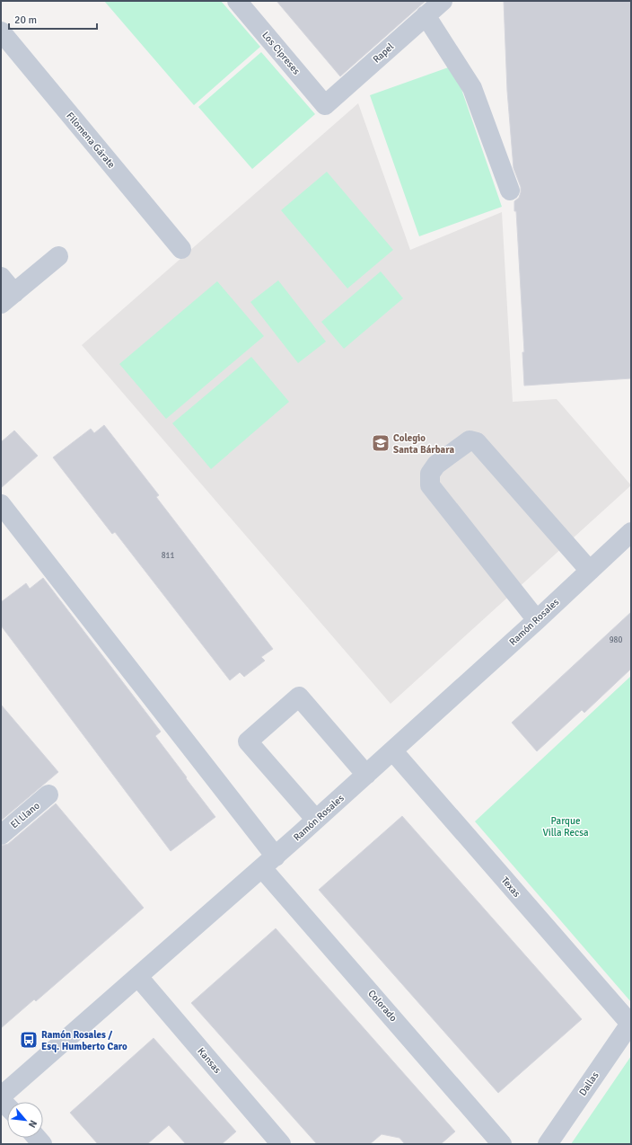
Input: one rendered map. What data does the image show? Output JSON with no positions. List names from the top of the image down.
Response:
{
  "streets": {
    "street": [
      "Los Cipreses",
      "Rapel",
      "Filomena Gárate",
      "Ramón Rosales",
      "El Llano",
      "Texas",
      "Colorado",
      "Kansas",
      "Dallas"
    ]
  },
  "crossings": [
    ["Los Cipreses", "Rapel"],
    ["Ramón Rosales", "Texas"],
    ["Ramón Rosales", "Colorado"],
    ["Ramón Rosales", "Kansas"],
    ["Texas", "Dallas"]
  ],
  "parks": ["Parque Villa Recsa"],
  "places": {
    "school or university": ["Colegio Santa Bárbara"],
    "bus stop": ["Ramón Rosales / Esq. Humberto Caro"]
  },
  "house_numbers": ["811", "980"],
  "scale_bar": "20 m",
  "north": "bottom right"
}
